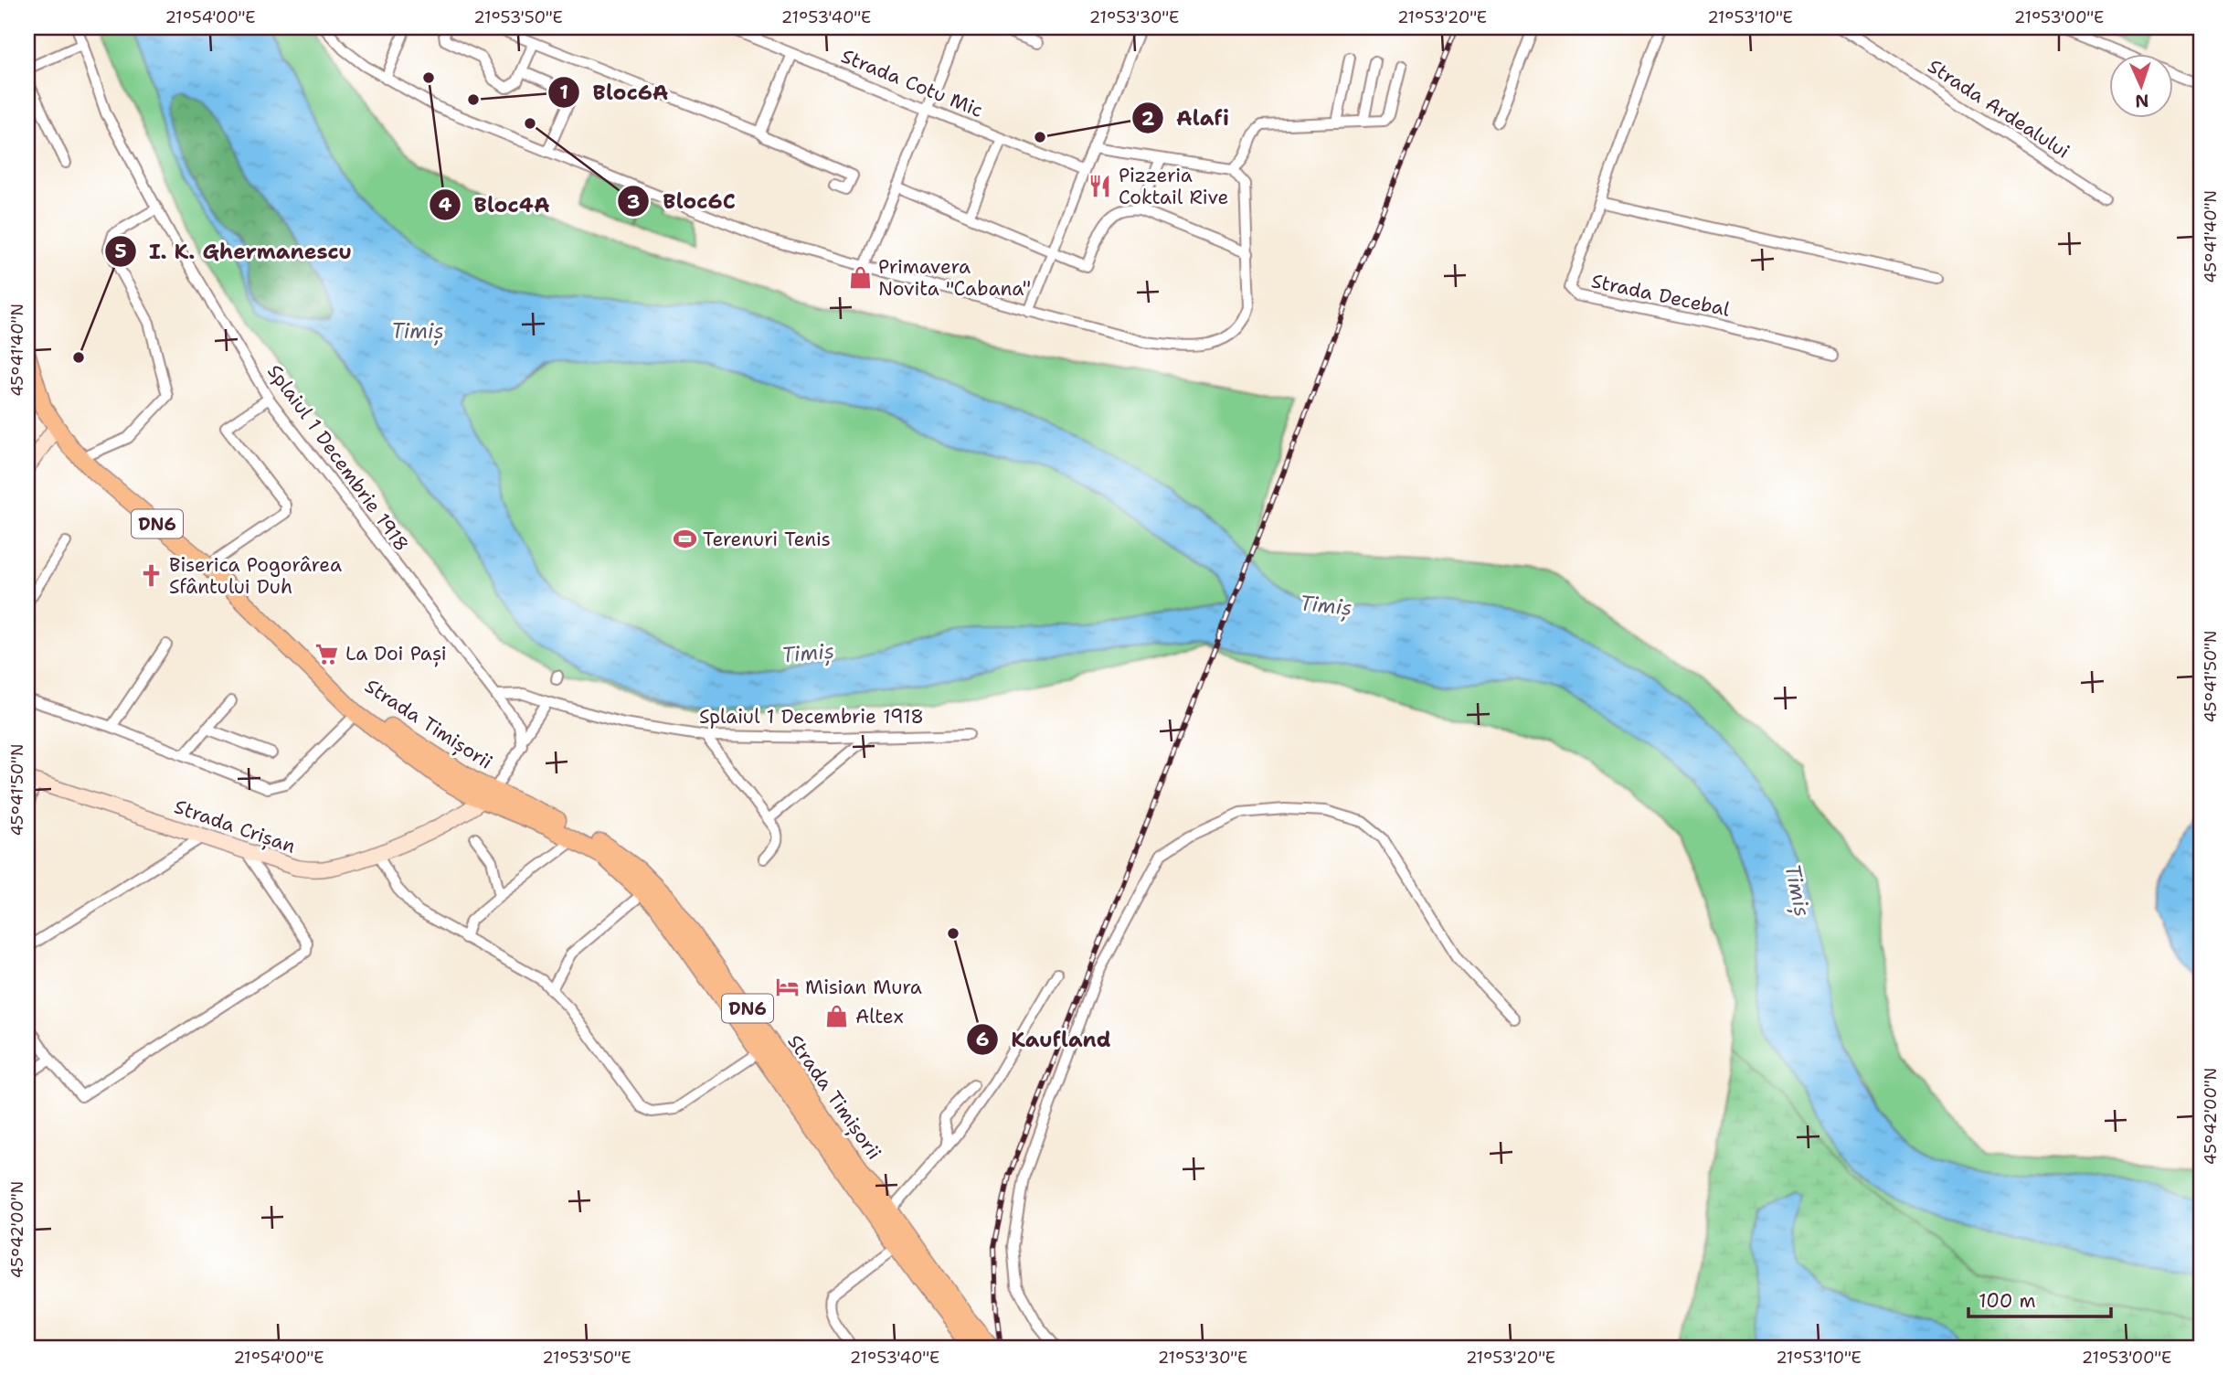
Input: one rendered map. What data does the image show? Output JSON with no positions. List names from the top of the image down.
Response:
{
  "streets": {
    "main road": ["DN6", "Strada Timișorii"],
    "street": [
      "Strada Cotu Mic",
      "Strada Ardealului",
      "Strada Decebal",
      "Splaiul 1 Decembrie 1918",
      "Strada Crișan"
    ]
  },
  "crossings": [
    ["Strada Timișorii", "Strada Crișan"]
  ],
  "water": ["Timiș"],
  "places": {
    "other": [
      "Bloc4A",
      "Bloc6A",
      "Bloc6C",
      "Alafi",
      "I. K. Ghermanescu",
      "Kaufland"
    ],
    "restaurant": ["Pizzeria Coktail Rive"],
    "shop": ["Primavera Novita \"Cabana\"", "Altex"],
    "sports": ["Terenuri Tenis"],
    "church": ["Biserica Pogorârea Sfântului Duh"],
    "supermarket": ["La Doi Pași"],
    "hotel": ["Misian Mura"]
  },
  "scale_bar": "100 m",
  "north": "bottom",
  "coordinates": [
    "21°54'00\"E",
    "21°53'50\"E",
    "21°53'40\"E",
    "21°53'30\"E",
    "21°53'20\"E",
    "21°53'10\"E",
    "21°53'00\"E",
    "45°41'40\"N",
    "45°41'50\"N",
    "45°42'00\"N"
  ]
}
